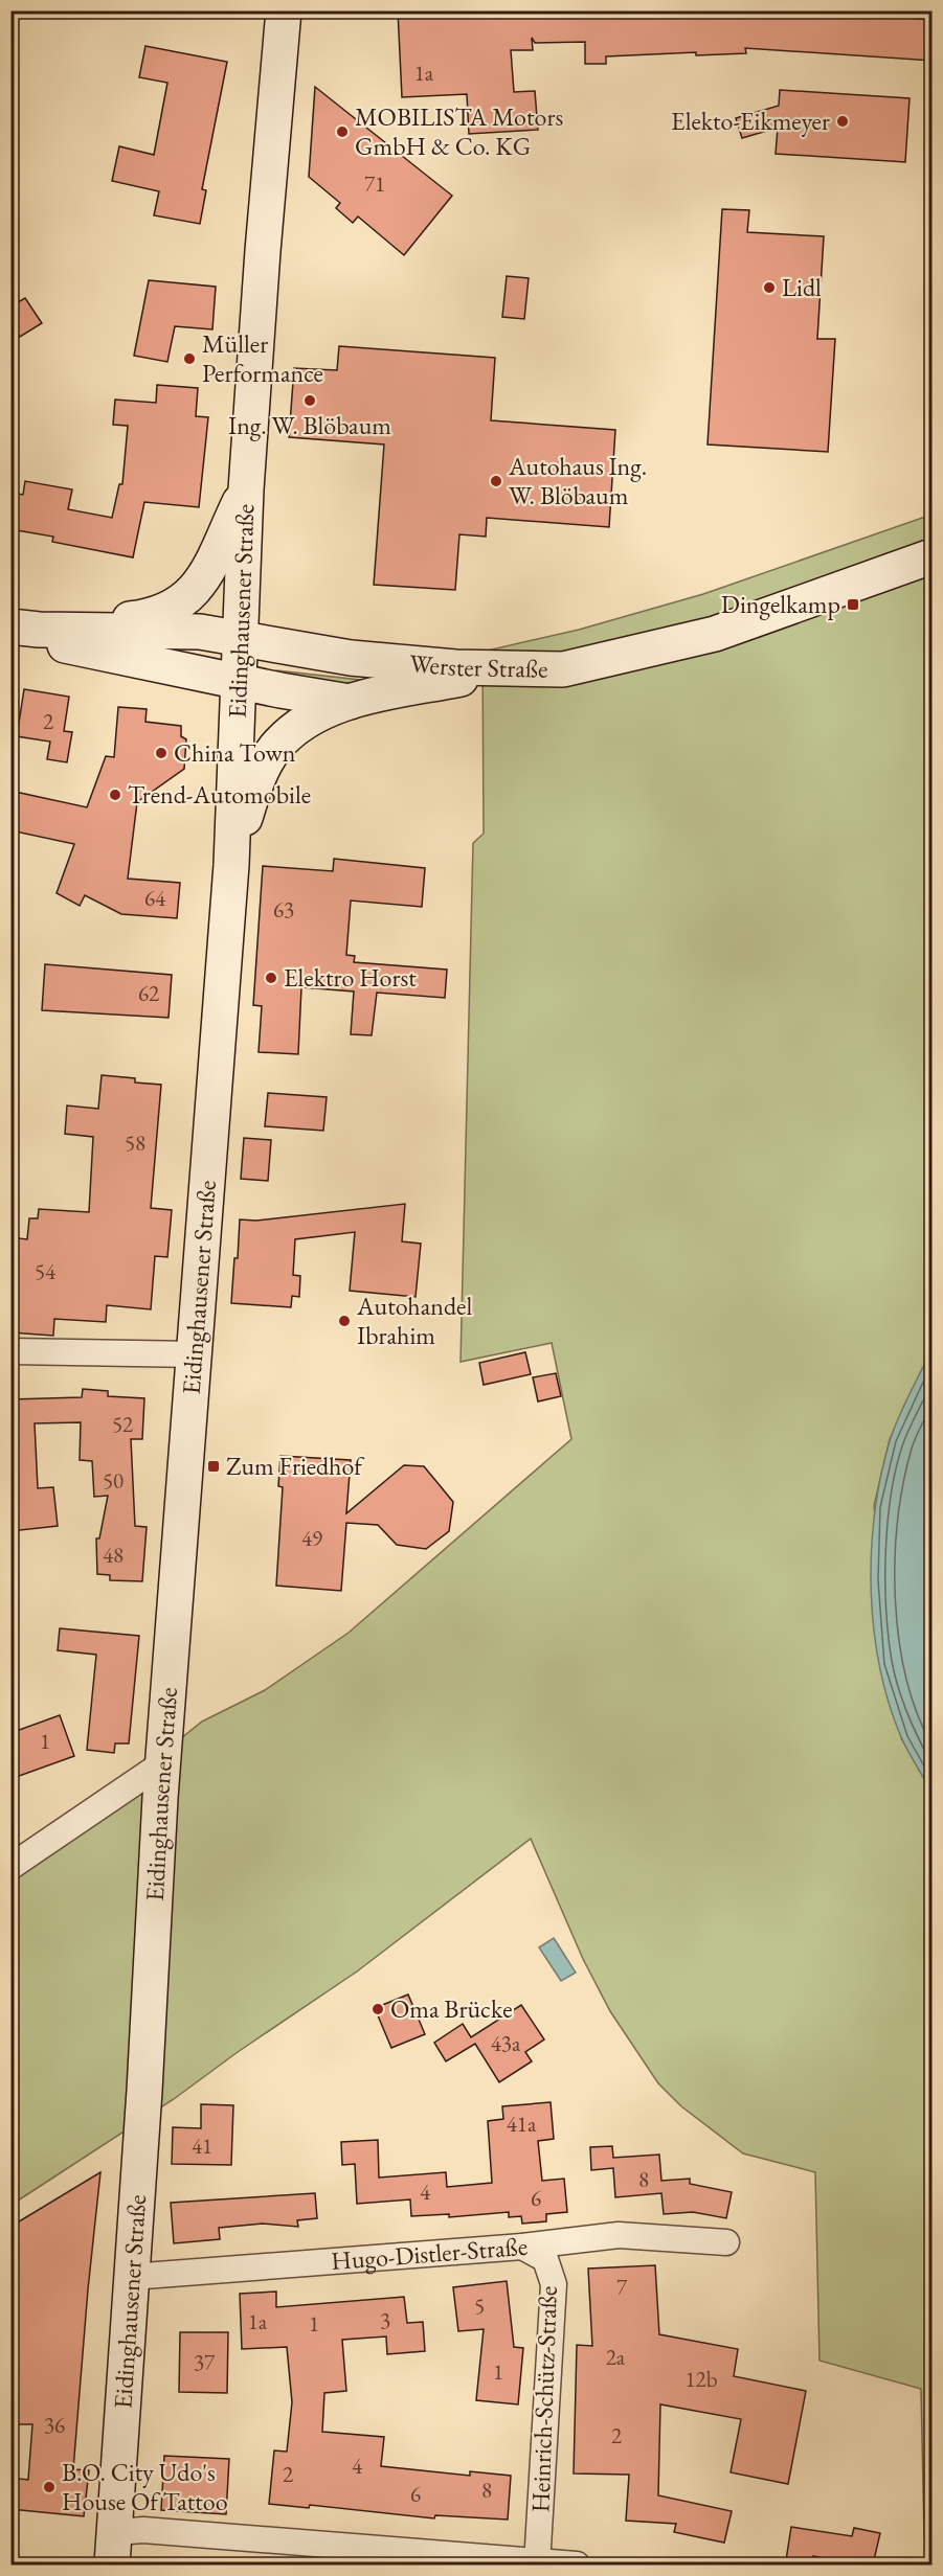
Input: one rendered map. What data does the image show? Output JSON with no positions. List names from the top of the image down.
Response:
{
  "streets": {
    "main road": ["Eidinghausener Straße", "Werster Straße"],
    "street": ["Hugo-Distler-Straße", "Heinrich-Schütz-Straße"]
  },
  "crossings": [
    ["Eidinghausener Straße", "Werster Straße"],
    ["Eidinghausener Straße", "Hugo-Distler-Straße"],
    ["Hugo-Distler-Straße", "Heinrich-Schütz-Straße"]
  ],
  "places": {
    "other": [
      "Elekto-Eikmeyer",
      "MOBILISTA Motors GmbH & Co. KG",
      "Lidl",
      "Müller Performance",
      "Ing. W. Blöbaum",
      "Autohaus Ing. W. Blöbaum",
      "China Town",
      "Trend-Automobile",
      "Elektro Horst",
      "Autohandel Ibrahim",
      "Oma Brücke",
      "B.O. City Udo's House Of Tattoo"
    ],
    "transit": ["Dingelkamp", "Zum Friedhof"]
  },
  "house_numbers": [
    "1a",
    "71",
    "2",
    "64",
    "63",
    "62",
    "58",
    "54",
    "52",
    "50",
    "49",
    "48",
    "1",
    "43a",
    "41a",
    "41",
    "8",
    "4",
    "6",
    "7",
    "5",
    "3",
    "1a",
    "1",
    "2a",
    "37",
    "1",
    "12b",
    "36",
    "2",
    "4",
    "2",
    "8",
    "6"
  ]
}
